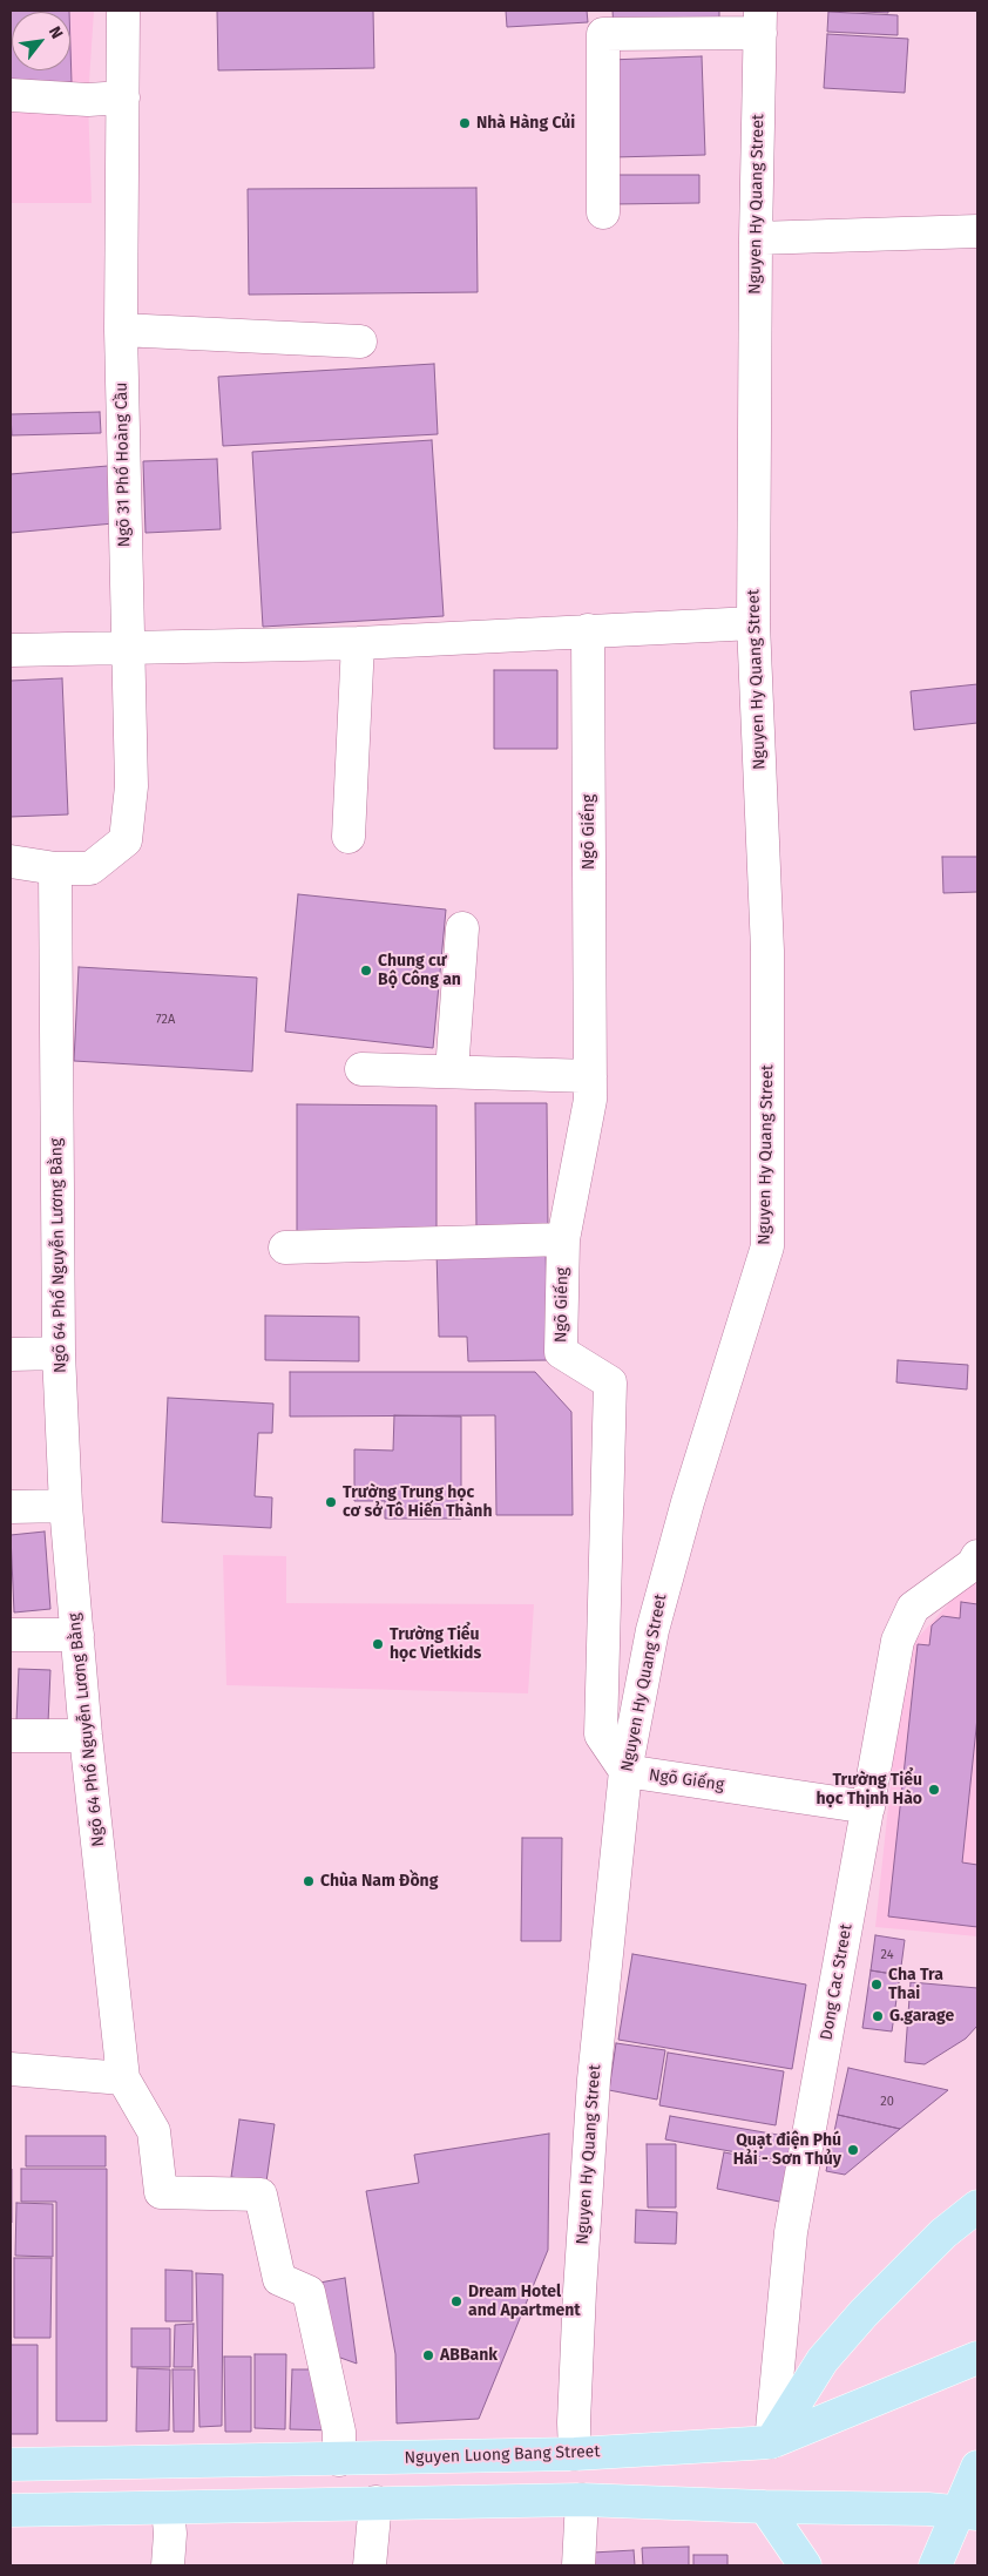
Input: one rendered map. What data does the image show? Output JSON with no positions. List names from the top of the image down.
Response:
{
  "streets": {
    "main road": ["Nguyen Luong Bang Street"],
    "street": [
      "Nguyen Hy Quang Street",
      "Ngõ 31 Phố Hoàng Cầu",
      "Ngõ Giếng",
      "Ngõ 64 Phố Nguyễn Lương Bằng",
      "Dong Cac Street"
    ]
  },
  "crossings": [
    ["Nguyen Hy Quang Street", "Ngõ Giếng"],
    ["Nguyen Hy Quang Street", "Nguyen Luong Bang Street"],
    ["Ngõ 31 Phố Hoàng Cầu", "Ngõ 64 Phố Nguyễn Lương Bằng"],
    ["Ngõ Giếng", "Dong Cac Street"],
    ["Ngõ 64 Phố Nguyễn Lương Bằng", "Nguyen Luong Bang Street"],
    ["Dong Cac Street", "Nguyen Luong Bang Street"]
  ],
  "places": [
    "Nhà Hàng Củi",
    "Chung cư Bộ Công an",
    "Trường Trung học cơ sở Tô Hiến Thành",
    "Trường Tiểu học Vietkids",
    "Trường Tiểu học Thịnh Hào",
    "Chùa Nam Đồng",
    "Cha Tra Thai",
    "G.garage",
    "Quạt điện Phú Hải - Sơn Thủy",
    "Dream Hotel and Apartment",
    "ABBank"
  ],
  "house_numbers": ["72A", "24", "20"],
  "north": "top right"
}
